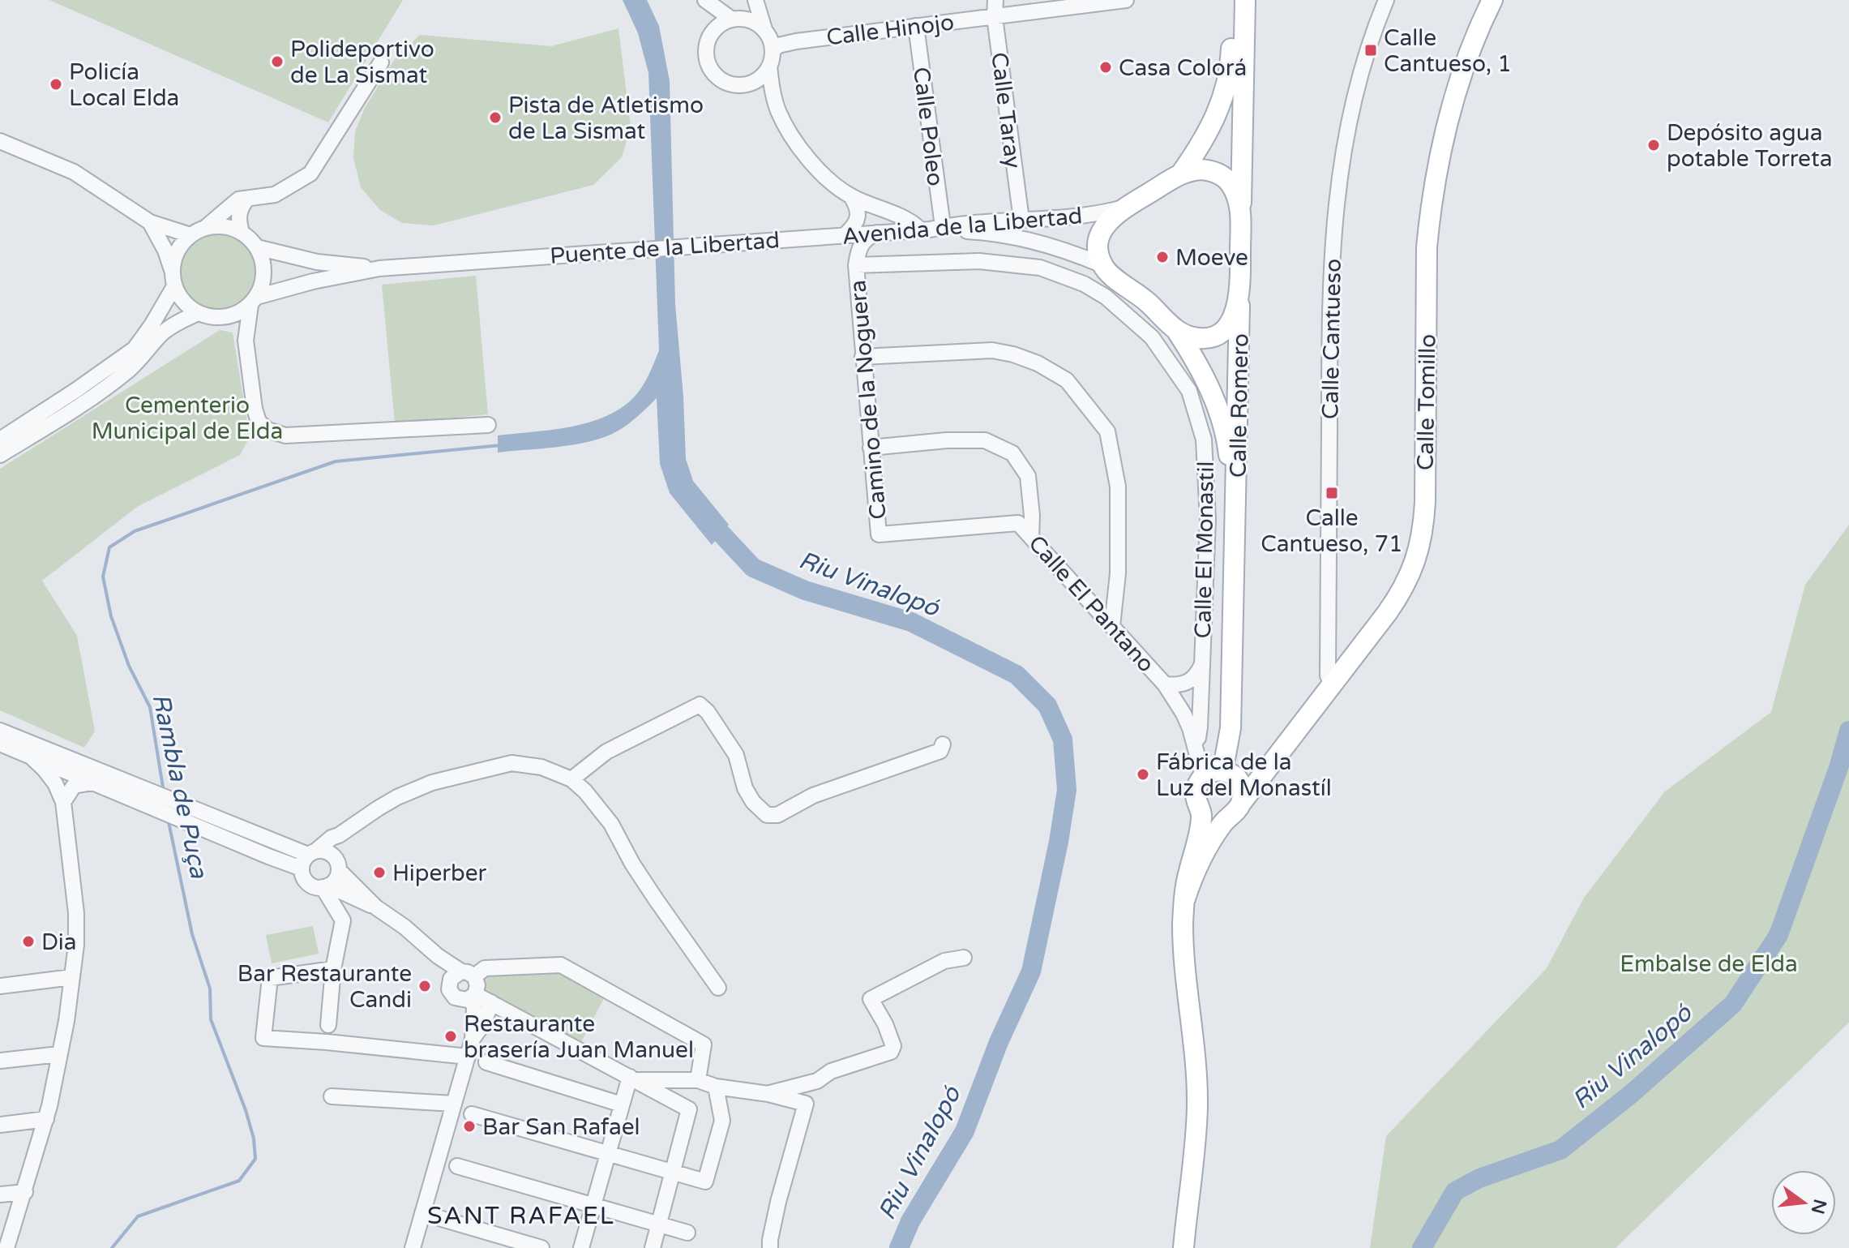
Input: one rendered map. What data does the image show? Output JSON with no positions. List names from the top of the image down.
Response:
{
  "streets": {
    "main road": ["Calle Tomillo", "Calle Romero"],
    "street": [
      "Calle Hinojo",
      "Calle Taray",
      "Calle Poleo",
      "Avenida de la Libertad",
      "Puente de la Libertad",
      "Calle Cantueso",
      "Camino de la Noguera",
      "Calle El Monastil",
      "Calle El Pantano"
    ]
  },
  "crossings": [
    ["Calle Hinojo", "Calle Taray"],
    ["Calle Hinojo", "Calle Poleo"],
    ["Calle Taray", "Avenida de la Libertad"],
    ["Calle Poleo", "Avenida de la Libertad"],
    ["Avenida de la Libertad", "Puente de la Libertad"],
    ["Avenida de la Libertad", "Calle Romero"],
    ["Calle Cantueso", "Calle Tomillo"],
    ["Camino de la Noguera", "Calle El Monastil"],
    ["Camino de la Noguera", "Calle El Pantano"],
    ["Calle Tomillo", "Calle Romero"],
    ["Calle Tomillo", "Calle El Pantano"],
    ["Calle Romero", "Calle El Pantano"],
    ["Calle El Monastil", "Calle El Pantano"]
  ],
  "districts": ["SANT RAFAEL"],
  "water": ["Riu Vinalopó", "Rambla de Puça"],
  "parks": ["Cementerio Municipal de Elda", "Embalse de Elda"],
  "places": {
    "transit": ["Calle Cantueso, 1", "Calle Cantueso, 71"],
    "other": [
      "Polideportivo de La Sismat",
      "Casa Colorá",
      "Policía Local Elda",
      "Pista de Atletismo de La Sismat",
      "Depósito agua potable Torreta",
      "Moeve",
      "Fábrica de la Luz del Monastíl",
      "Hiperber",
      "Dia",
      "Bar Restaurante Candi",
      "Restaurante brasería Juan Manuel",
      "Bar San Rafael"
    ]
  },
  "north": "right"
}
